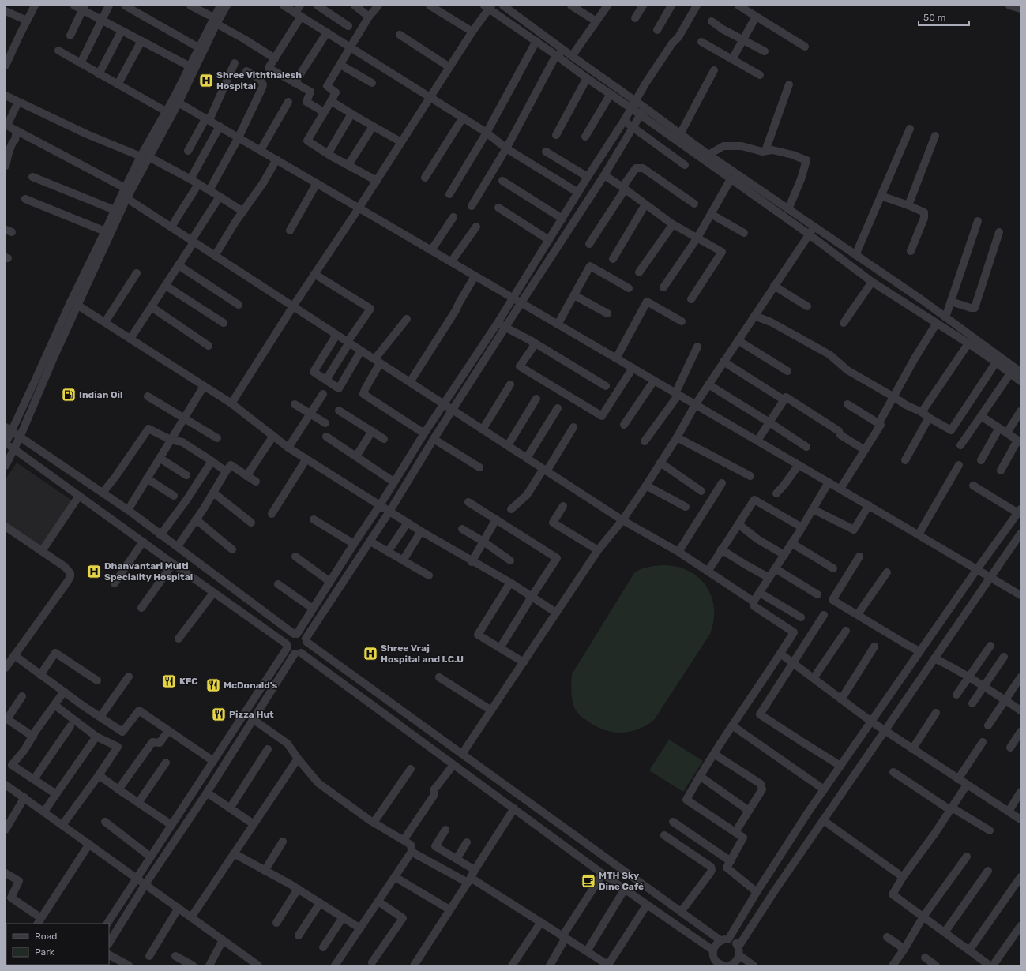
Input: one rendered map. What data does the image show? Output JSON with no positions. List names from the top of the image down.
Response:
{
  "places": {
    "hospital": ["Shree Viththalesh Hospital", "Dhanvantari Multi Speciality Hospital", "Shree Vraj Hospital and I.C.U"],
    "fuel station": ["Indian Oil"],
    "restaurant": ["KFC", "McDonald's", "Pizza Hut"],
    "cafe": ["MTH Sky Dine Café"]
  },
  "legend": ["Road", "Park"],
  "scale_bar": "50 m"
}
